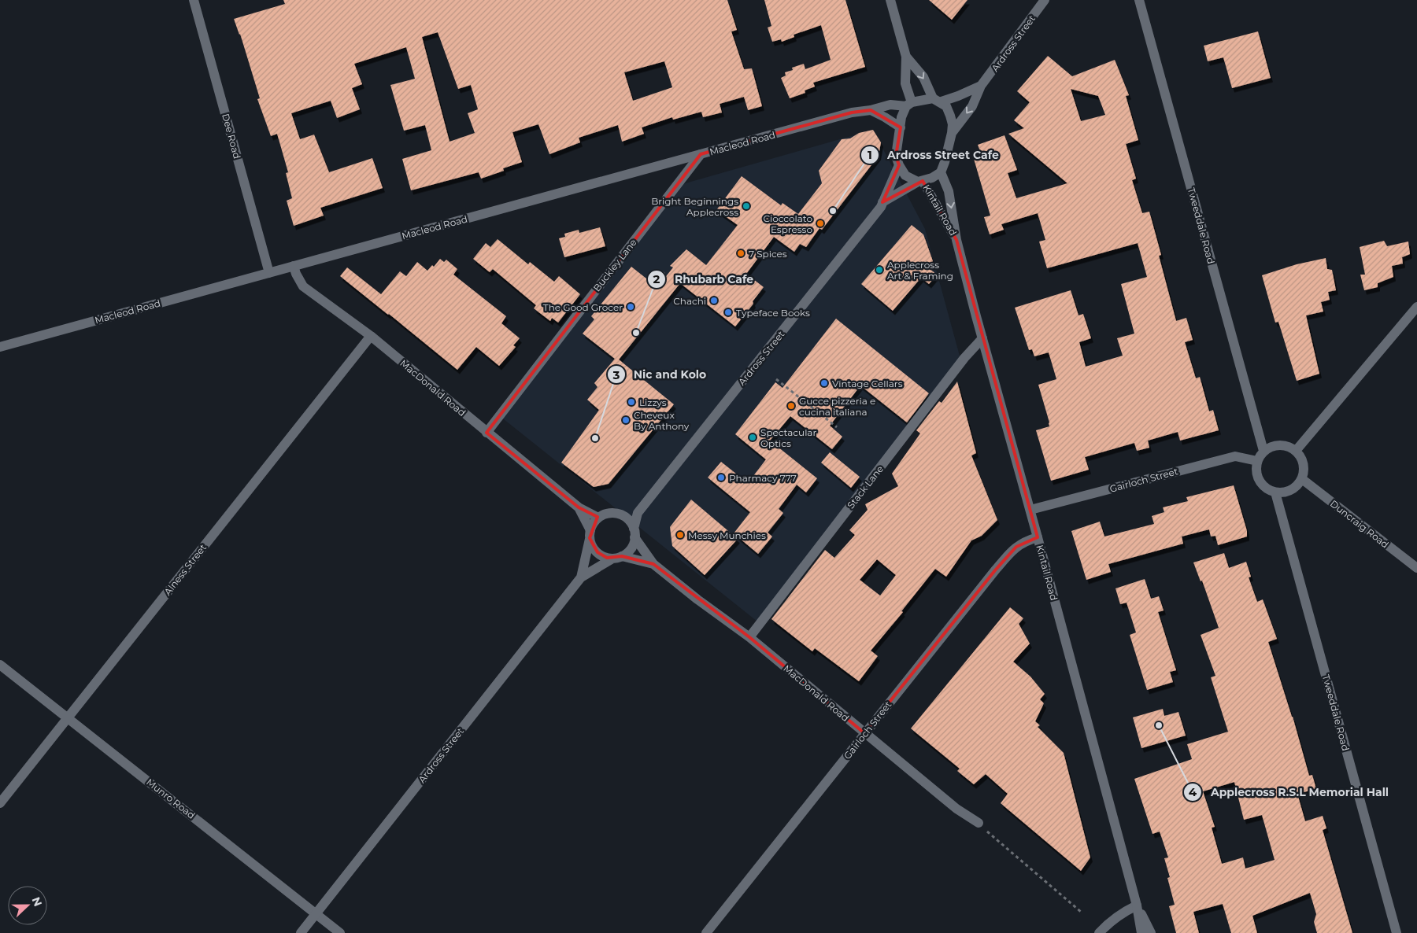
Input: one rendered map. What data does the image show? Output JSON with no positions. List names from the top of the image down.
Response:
{
  "streets": {
    "street": [
      "Ardross Street",
      "Dee Road",
      "Macleod Road",
      "Kintail Road",
      "Tweeddale Road",
      "Buckley Lane",
      "MacDonald Road",
      "Gairloch Street",
      "Stack Lane",
      "Duncraig Road",
      "Alness Street",
      "Munro Road"
    ]
  },
  "crossings": [
    ["Ardross Street", "Macleod Road"],
    ["Ardross Street", "Kintail Road"],
    ["Ardross Street", "MacDonald Road"],
    ["Ardross Street", "Munro Road"],
    ["Dee Road", "Macleod Road"],
    ["Macleod Road", "Kintail Road"],
    ["Macleod Road", "Buckley Lane"],
    ["Macleod Road", "MacDonald Road"],
    ["Kintail Road", "Gairloch Street"],
    ["Kintail Road", "Stack Lane"],
    ["Tweeddale Road", "Gairloch Street"],
    ["Tweeddale Road", "Duncraig Road"],
    ["Buckley Lane", "MacDonald Road"],
    ["MacDonald Road", "Gairloch Street"],
    ["MacDonald Road", "Stack Lane"],
    ["MacDonald Road", "Alness Street"],
    ["Gairloch Street", "Duncraig Road"],
    ["Alness Street", "Munro Road"]
  ],
  "places": [
    "Bright Beginnings Applecross",
    "Ardross Street Cafe",
    "Cioccolato Espresso",
    "7 Spices",
    "Applecross Art & Framing",
    "Chachi",
    "The Good Grocer",
    "Typeface Books",
    "Rhubarb Cafe",
    "Vintage Cellars",
    "Lizzys",
    "Gucce pizzeria e cucina italiana",
    "Cheveux By Anthony",
    "Spectacular Optics",
    "Nic and Kolo",
    "Pharmacy 777",
    "Messy Munchies",
    "Applecross R.S.L Memorial Hall"
  ],
  "north": "right"
}
